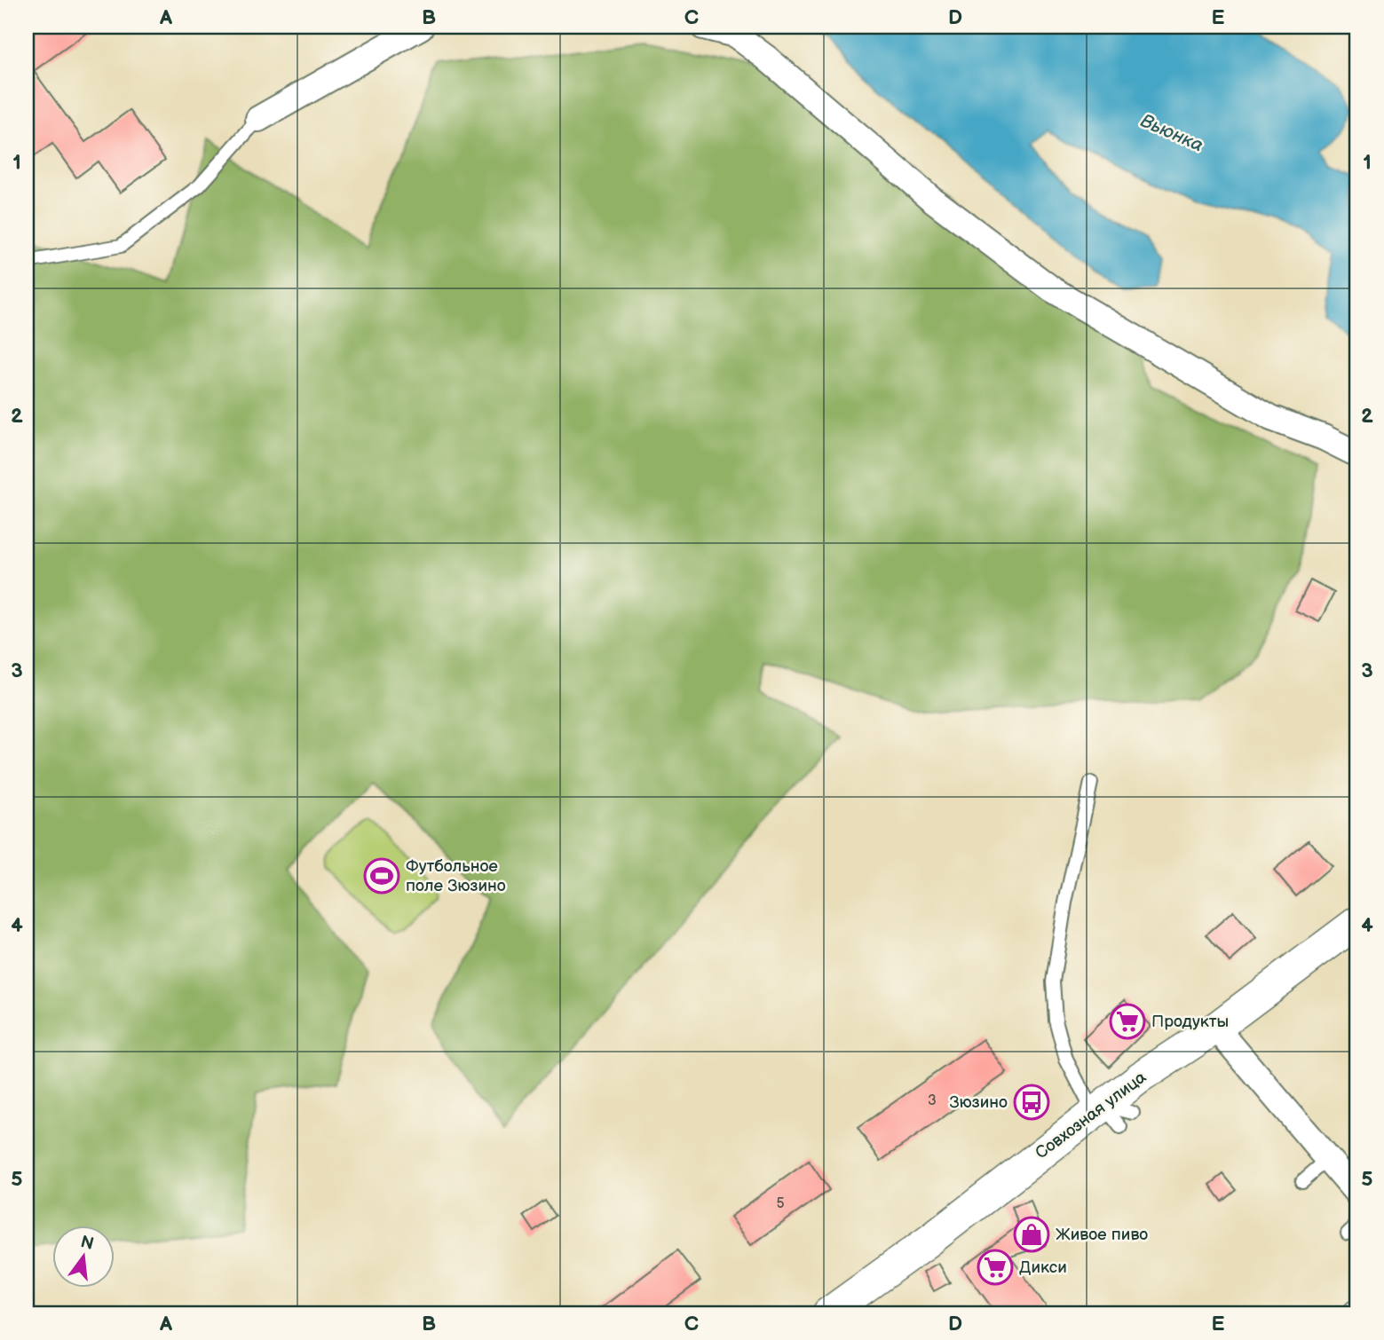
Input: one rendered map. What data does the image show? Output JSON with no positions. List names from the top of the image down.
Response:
{
  "streets": {
    "street": ["Совхозная улица"]
  },
  "water": ["Вьюнка"],
  "places": {
    "sports": ["Футбольное поле Зюзино"],
    "supermarket": ["Продукты", "Дикси"],
    "bus stop": ["Зюзино"],
    "shop": ["Живое пиво"]
  },
  "house_numbers": ["3", "5"],
  "north": "top",
  "grid": {
    "columns": [
      "A",
      "B",
      "C",
      "D",
      "E"
    ],
    "rows": [
      "1",
      "2",
      "3",
      "4",
      "5"
    ]
  }
}
